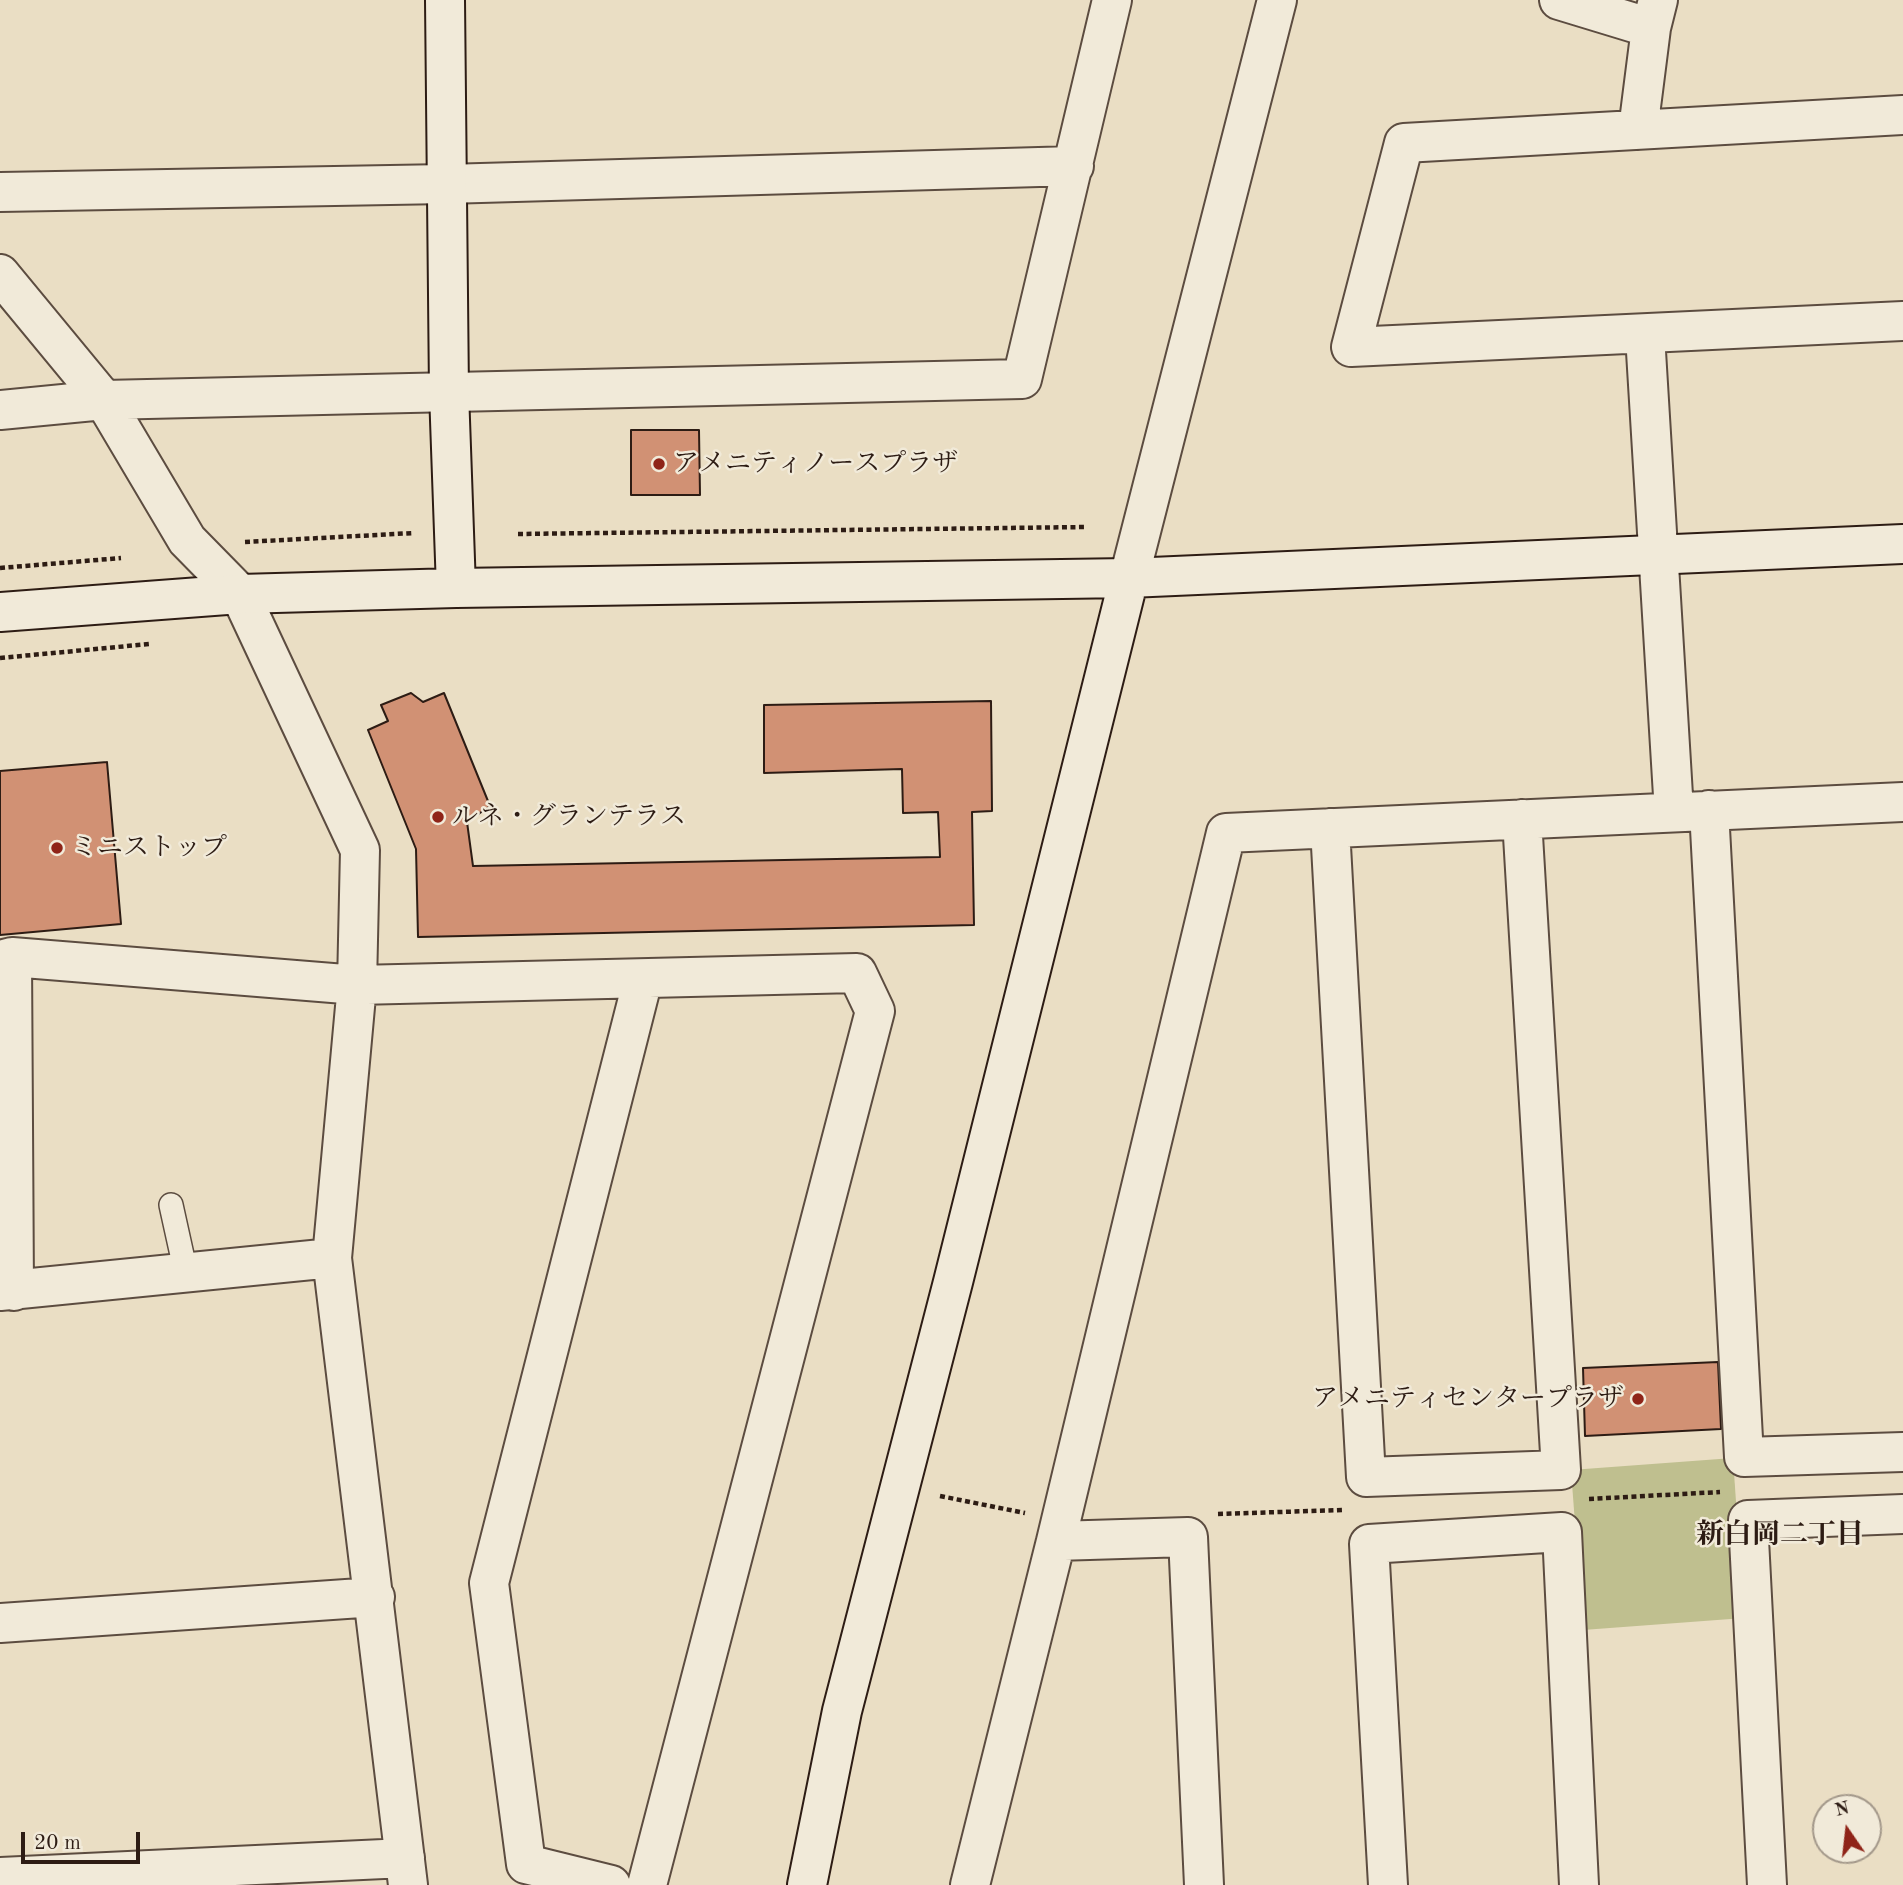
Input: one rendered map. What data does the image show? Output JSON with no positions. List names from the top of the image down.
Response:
{
  "districts": ["新白岡二丁目"],
  "places": [
    "アメニティノースプラザ",
    "ルネ・グランテラス",
    "ミニストップ",
    "アメニティセンタープラザ"
  ],
  "scale_bar": "20 m",
  "north": "top"
}
